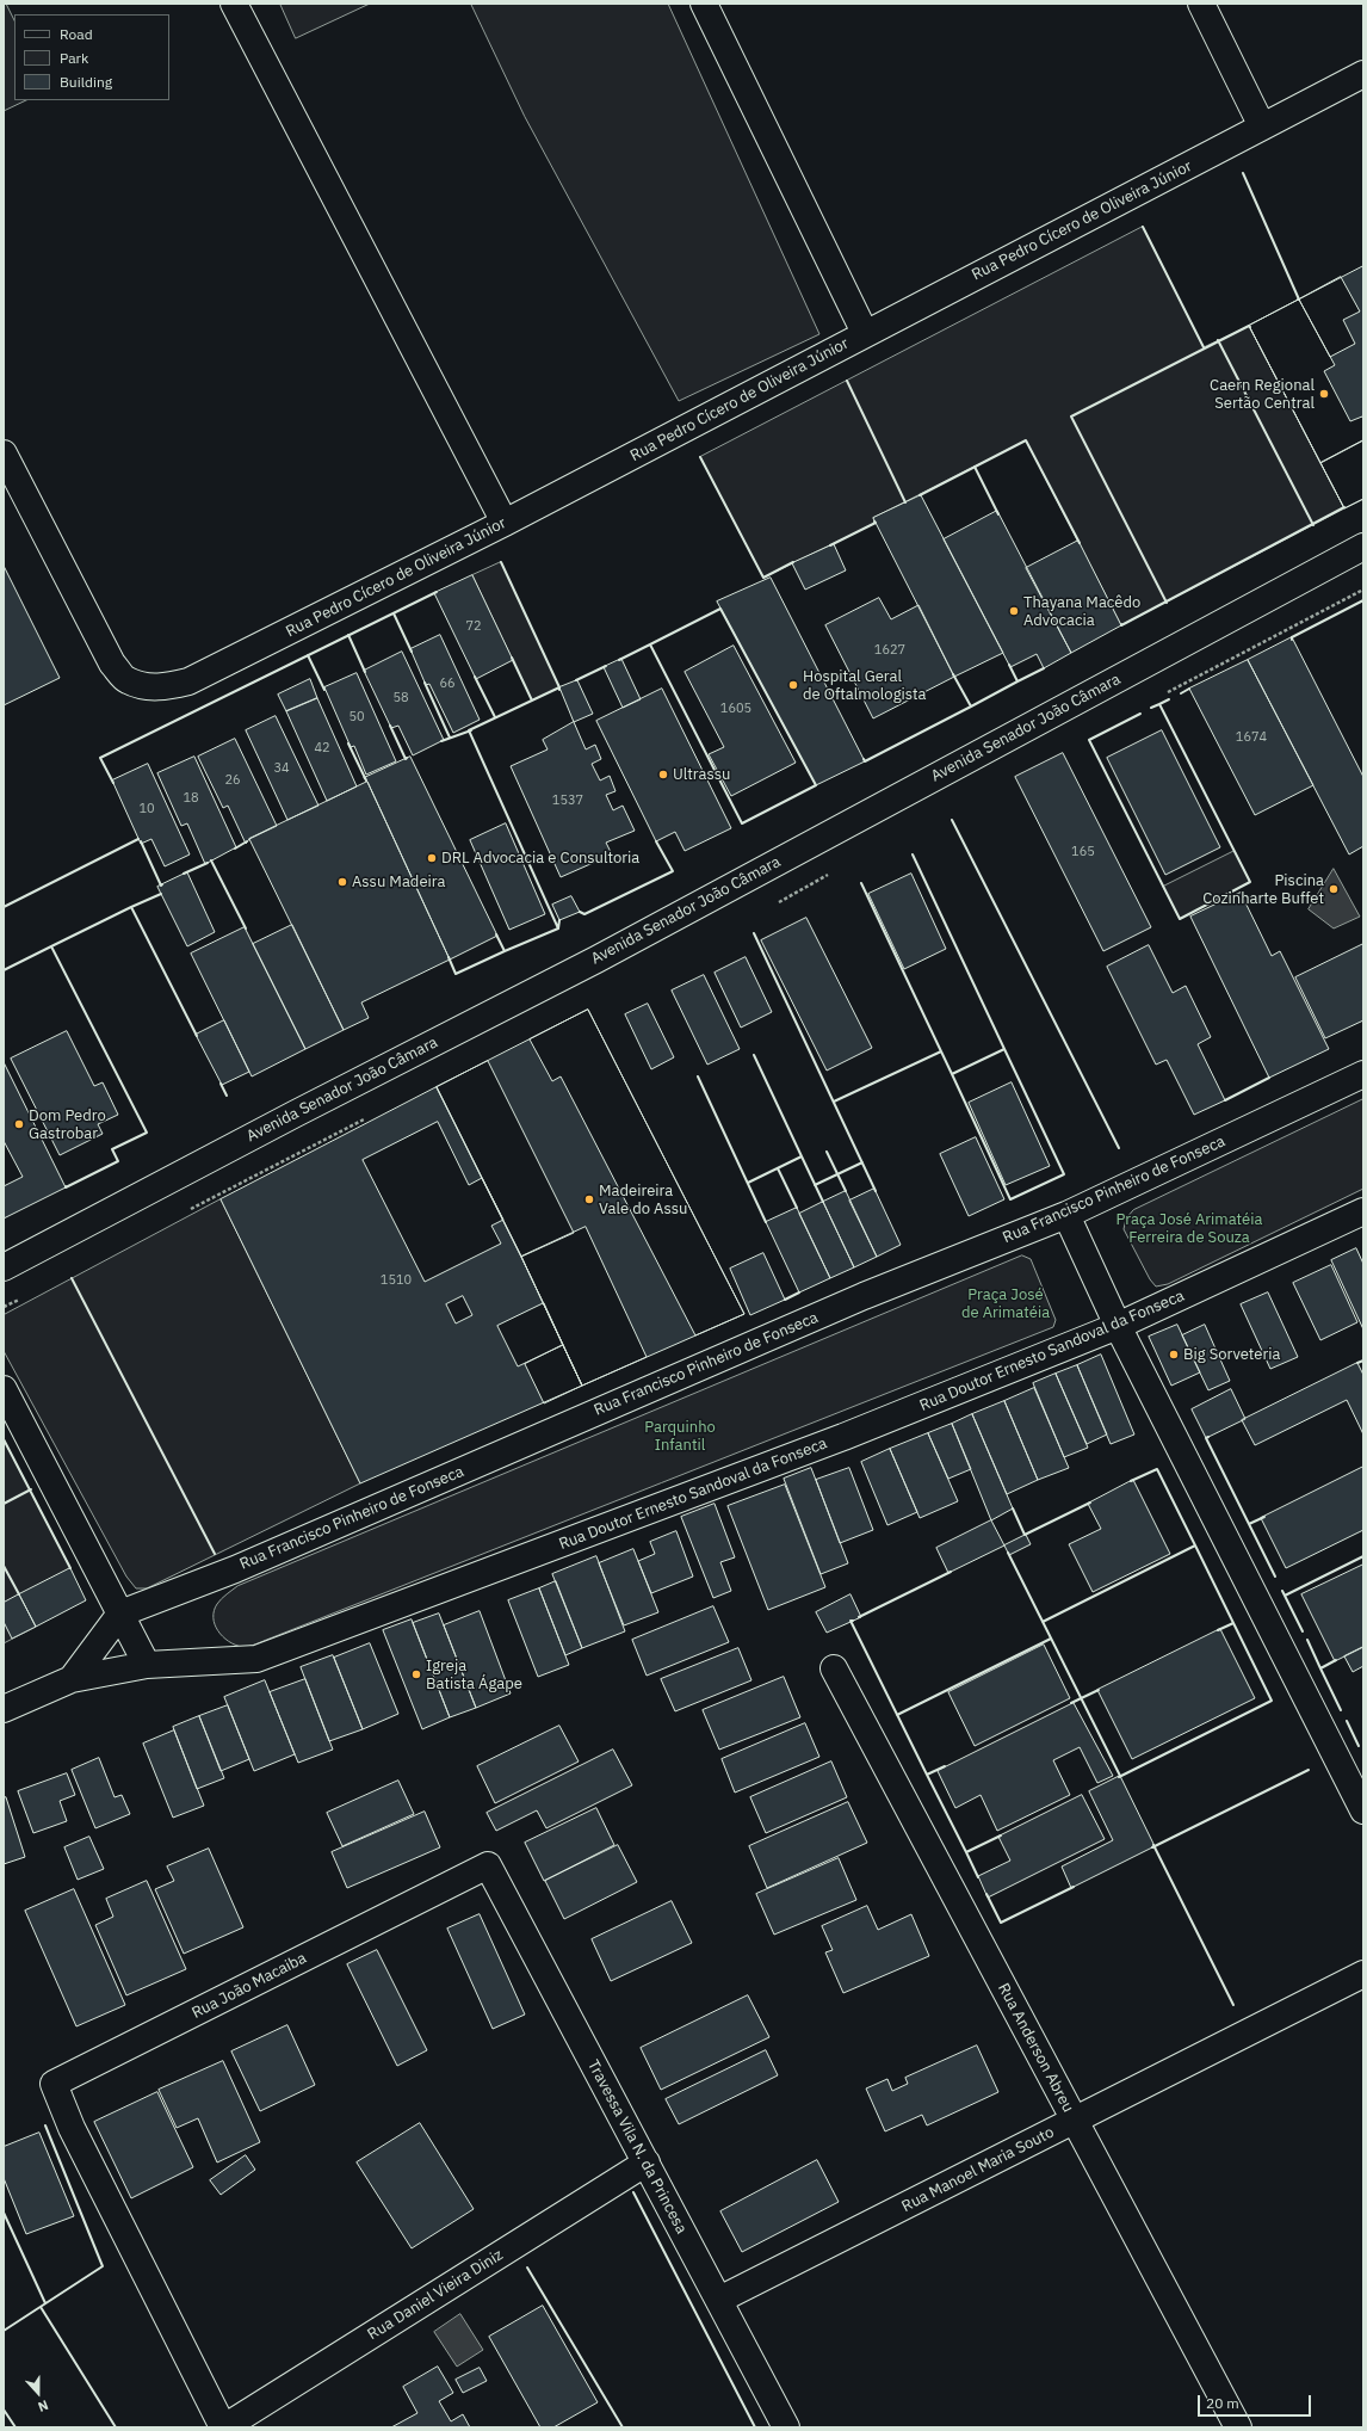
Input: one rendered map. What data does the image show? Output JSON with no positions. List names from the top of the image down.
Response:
{
  "streets": {
    "street": [
      "Rua Pedro Cícero de Oliveira Júnior",
      "Avenida Senador João Câmara",
      "Rua Francisco Pinheiro de Fonseca",
      "Rua Doutor Ernesto Sandoval da Fonseca",
      "Rua João Macaiba",
      "Rua Anderson Abreu",
      "Travessa Vila N. da Princesa",
      "Rua Manoel Maria Souto",
      "Rua Daniel Vieira Diniz"
    ]
  },
  "crossings": [
    ["Rua João Macaiba", "Travessa Vila N. da Princesa"],
    ["Rua João Macaiba", "Rua Daniel Vieira Diniz"],
    ["Rua Anderson Abreu", "Rua Manoel Maria Souto"],
    ["Travessa Vila N. da Princesa", "Rua Manoel Maria Souto"],
    ["Travessa Vila N. da Princesa", "Rua Daniel Vieira Diniz"]
  ],
  "parks": ["Praça José Arimatéia Ferreira de Souza", "Praça José de Arimatéia", "Parquinho Infantil"],
  "places": [
    "Caern Regional Sertão Central",
    "Thayana Macêdo Advocacia",
    "Hospital Geral de Oftalmologista",
    "Ultrassu",
    "DRL Advocacia e Consultoria",
    "Assu Madeira",
    "Piscina Cozinharte Buffet",
    "Dom Pedro Gastrobar",
    "Madeireira Vale do Assu",
    "Big Sorveteria",
    "Igreja Batista Ágape"
  ],
  "house_numbers": [
    "72",
    "1627",
    "66",
    "58",
    "1605",
    "50",
    "1674",
    "42",
    "34",
    "26",
    "18",
    "1537",
    "10",
    "165",
    "1510"
  ],
  "legend": ["Road", "Park", "Building"],
  "scale_bar": "20 m",
  "north": "bottom"
}
